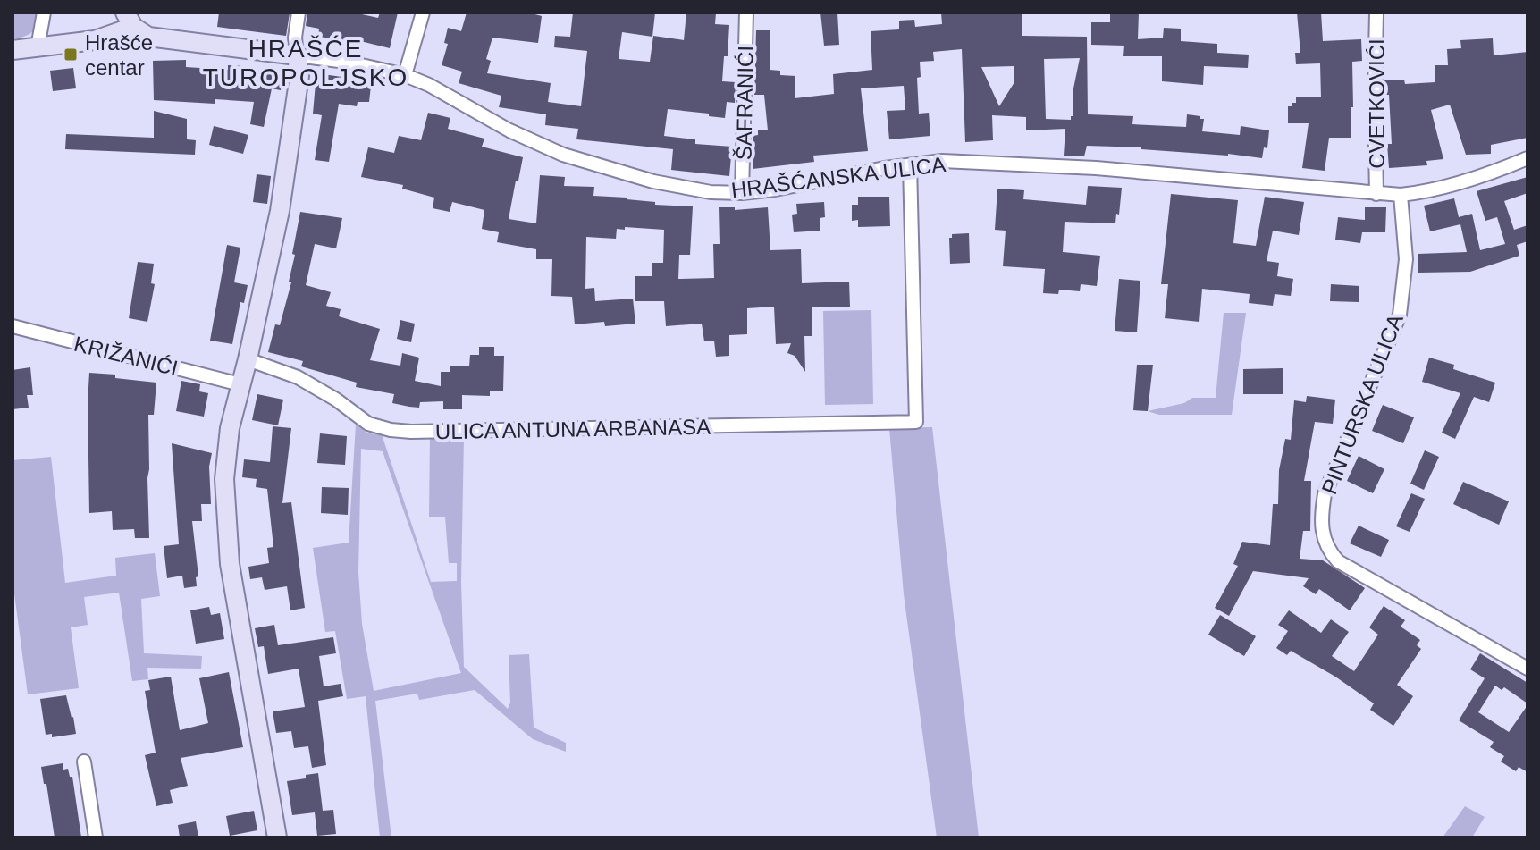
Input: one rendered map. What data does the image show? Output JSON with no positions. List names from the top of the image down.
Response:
{
  "streets": {
    "street": [
      "ŠAFRANIĆI",
      "CVETKOVIĆI",
      "HRAŠĆANSKA ULICA",
      "KRIŽANIĆI",
      "PINTURSKA ULICA",
      "ULICA ANTUNA ARBANASA"
    ]
  },
  "crossings": [
    ["ŠAFRANIĆI", "HRAŠĆANSKA ULICA"],
    ["CVETKOVIĆI", "HRAŠĆANSKA ULICA"],
    ["HRAŠĆANSKA ULICA", "PINTURSKA ULICA"],
    ["HRAŠĆANSKA ULICA", "ULICA ANTUNA ARBANASA"]
  ],
  "districts": ["HRAŠĆE TUROPOLJSKO"],
  "places": {
    "transit": ["Hrašće centar"]
  }
}
